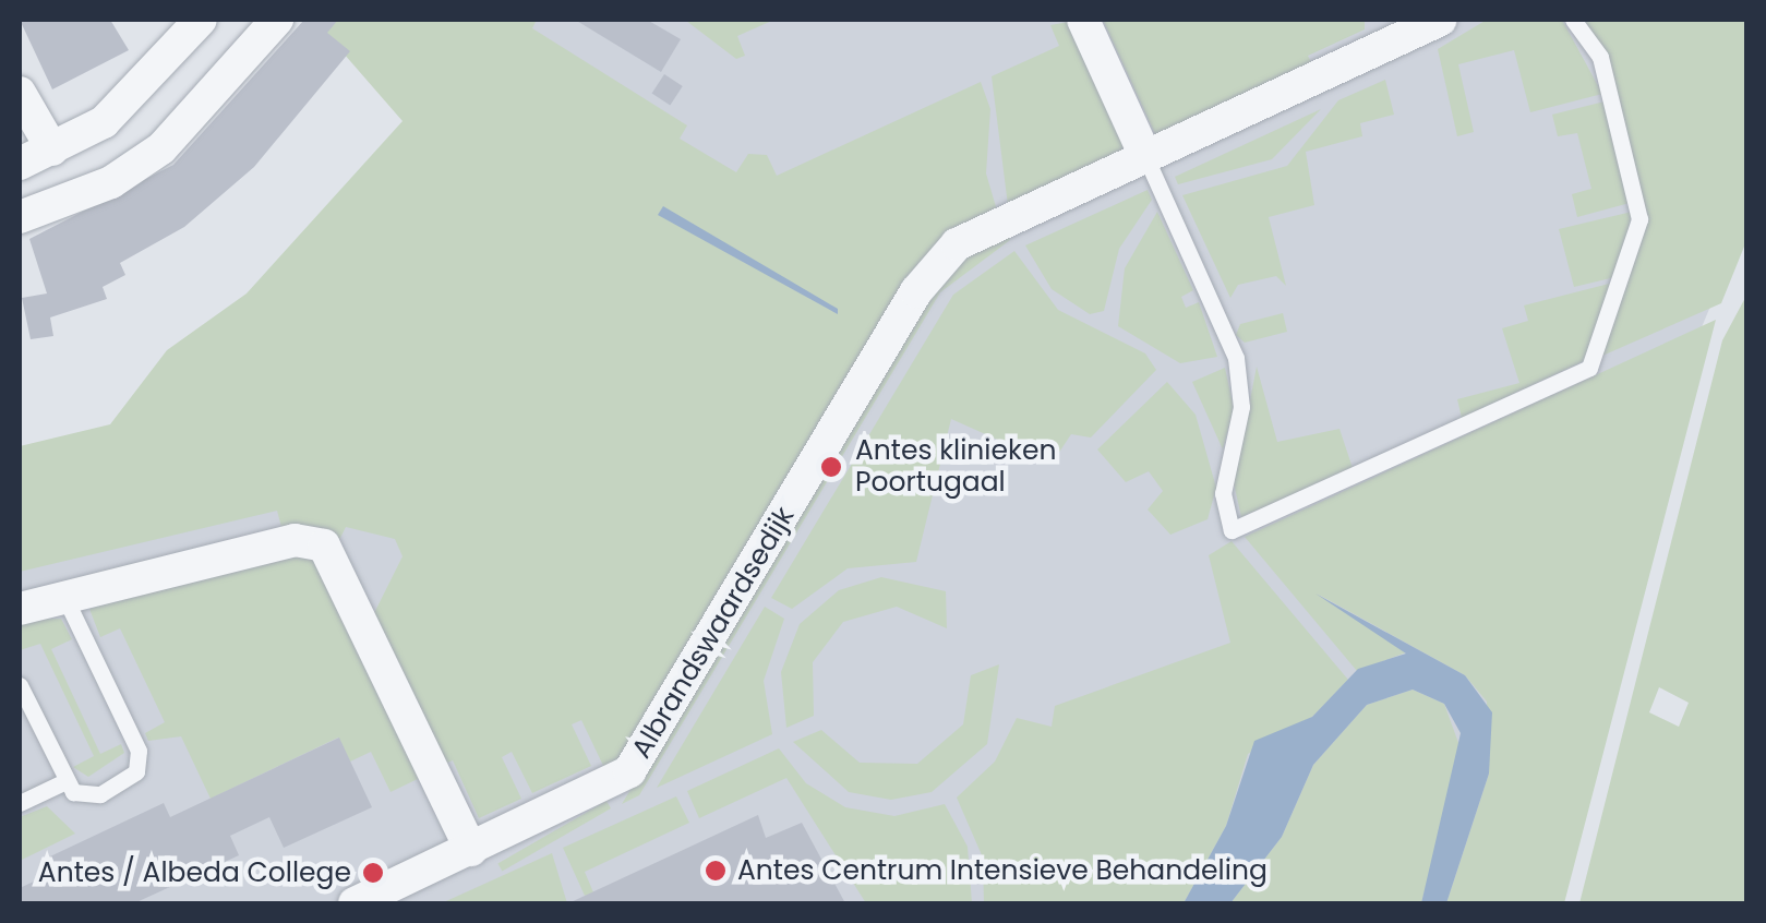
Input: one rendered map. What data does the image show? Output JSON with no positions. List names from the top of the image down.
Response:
{
  "streets": {
    "street": ["Albrandswaardsedijk"]
  },
  "places": ["Antes klinieken Poortugaal", "Antes Centrum Intensieve Behandeling", "Antes / Albeda College"]
}
